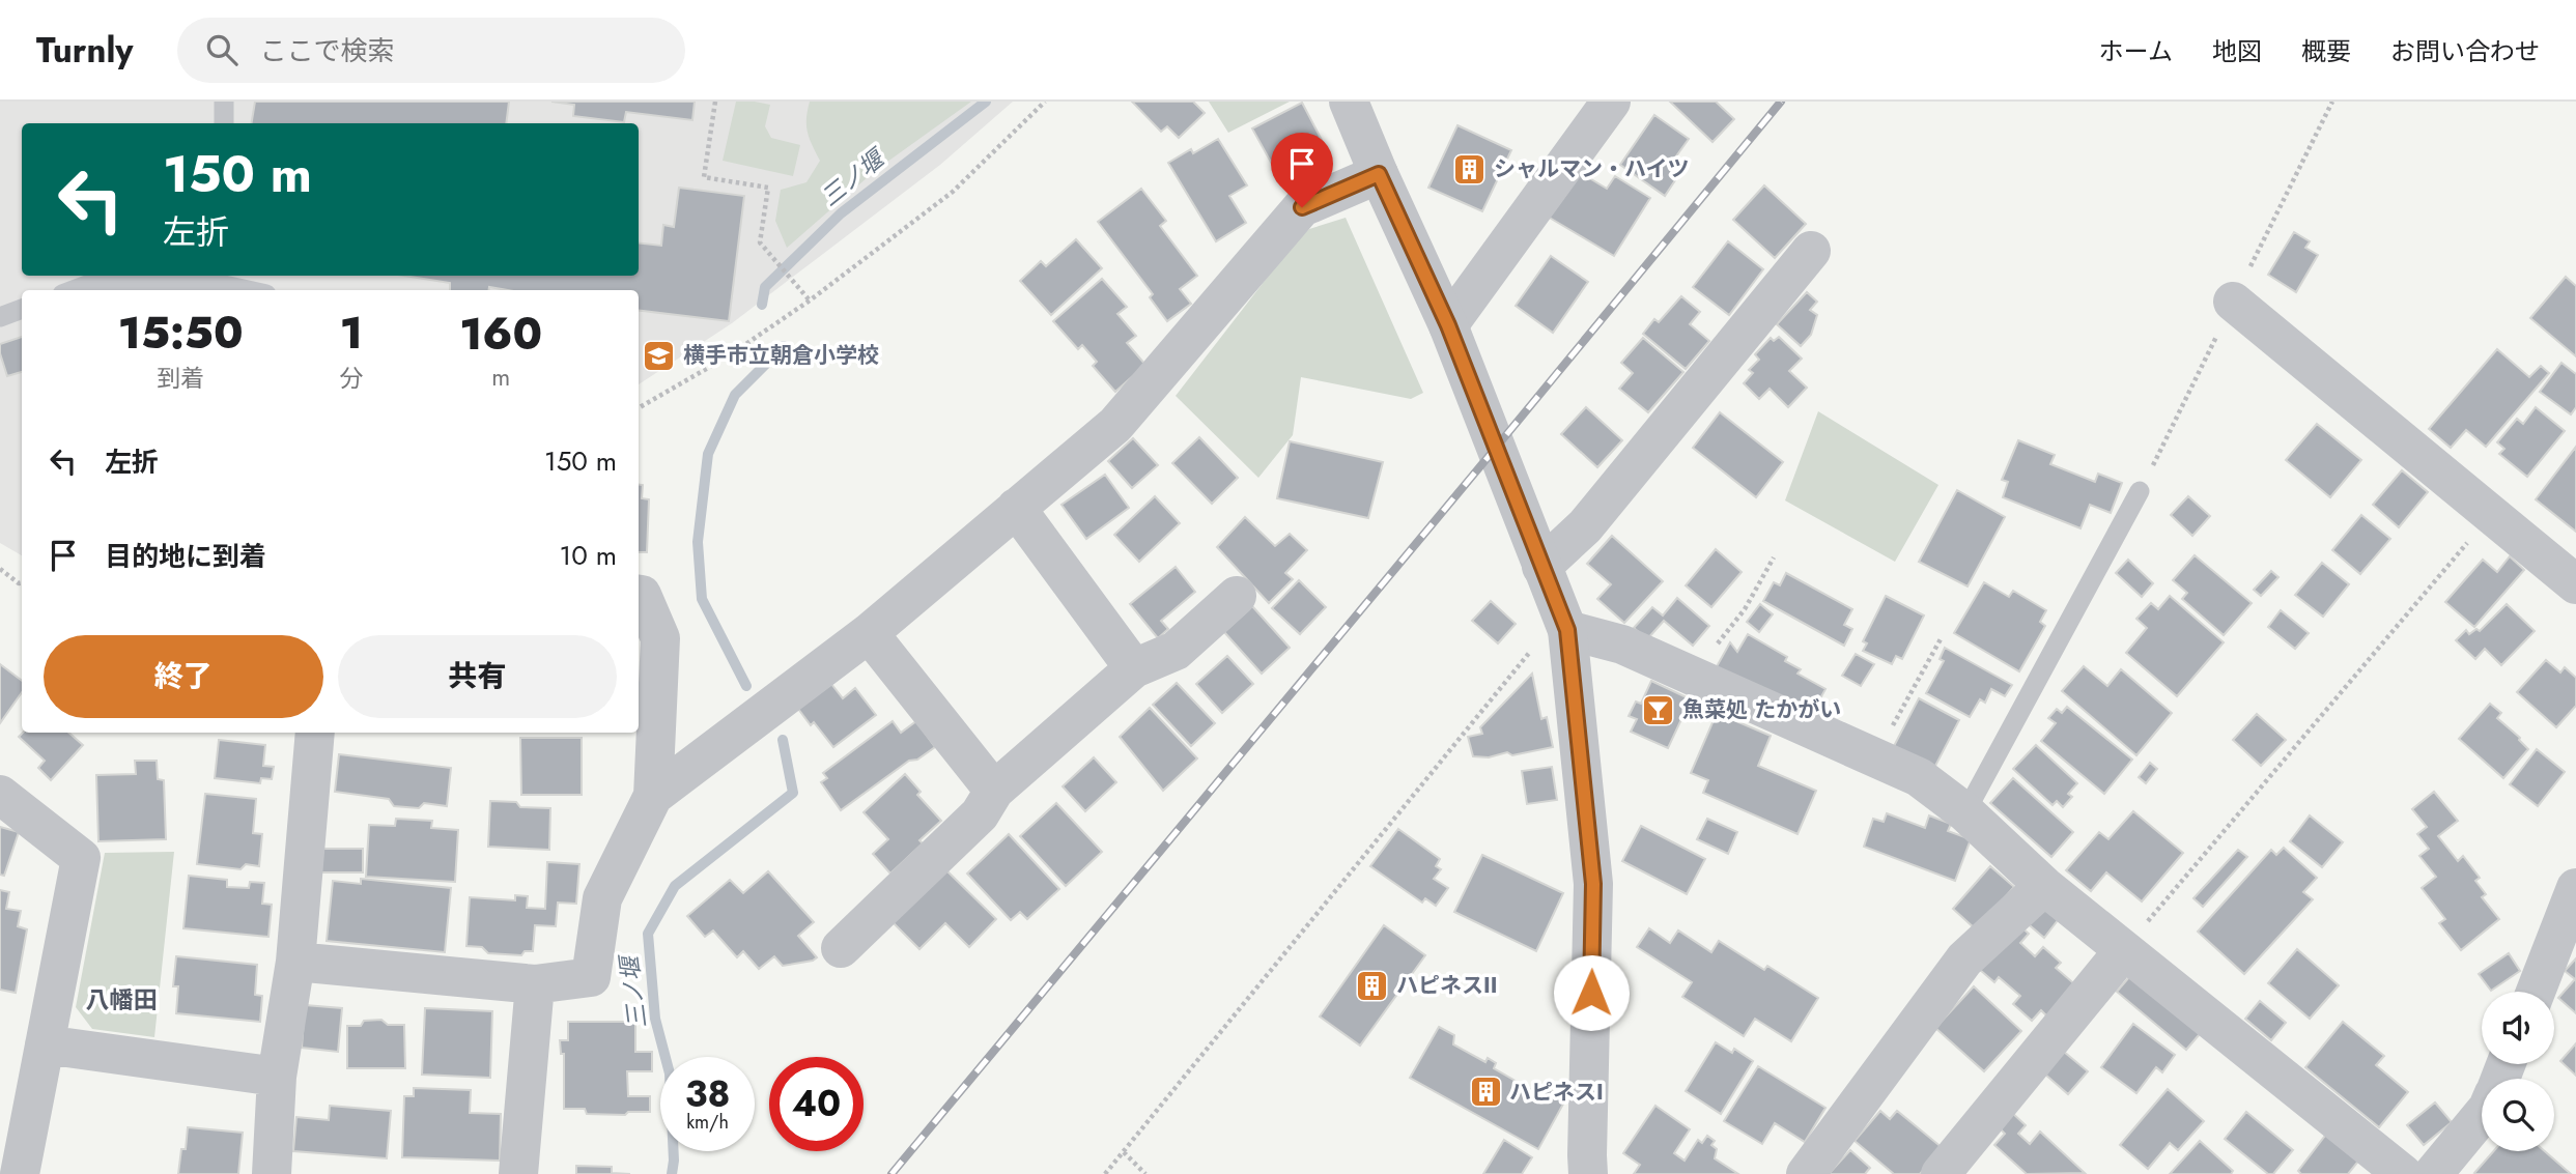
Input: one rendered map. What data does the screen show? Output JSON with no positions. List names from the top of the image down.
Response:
{
  "districts": ["八幡田"],
  "water": ["三ノ堰"],
  "places": {
    "building": ["シャルマン・ハイツ", "ハピネスII", "ハピネスI"],
    "school or university": ["横手市立朝倉小学校"],
    "bar": ["魚菜処 たかがい"]
  },
  "page": {
    "header": "Turnly",
    "search": "ここで検索",
    "nav": [
      "ホーム",
      "地図",
      "概要",
      "お問い合わせ"
    ],
    "turn": ["150 m", "左折"],
    "eta": [
      "15:50",
      "到着",
      "1",
      "分",
      "160",
      "m"
    ],
    "list": [
      {
        "name": "左折",
        "value": "150 m"
      },
      {
        "name": "目的地に到着",
        "value": "10 m"
      }
    ],
    "buttons": ["終了", "共有"],
    "speed": "38 km/h",
    "limit": "40"
  }
}
